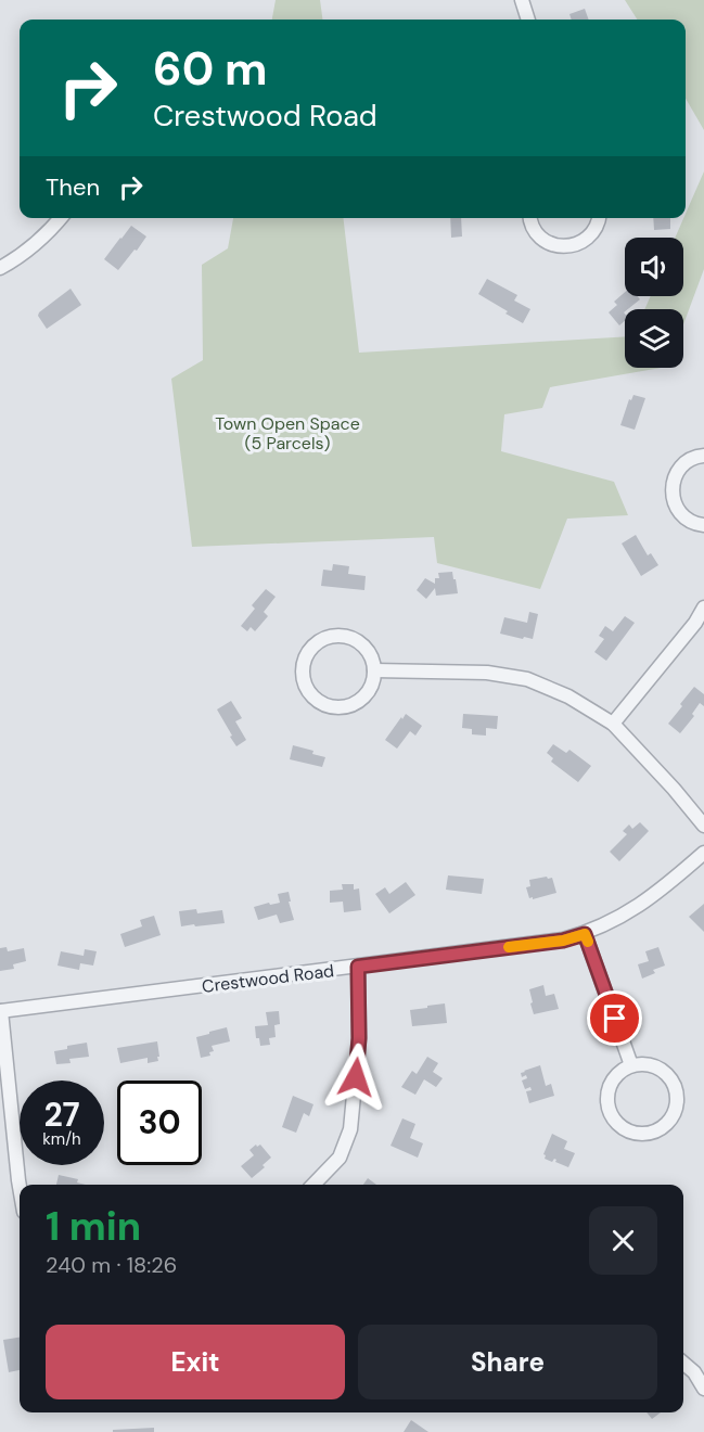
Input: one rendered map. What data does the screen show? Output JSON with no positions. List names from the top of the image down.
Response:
{
  "streets": {
    "street": ["Crestwood Road"]
  },
  "parks": ["Town Open Space (5 Parcels)"],
  "page": {
    "turn": ["60 m", "Crestwood Road"],
    "then": "Then",
    "speed": "27 km/h",
    "limit": "30",
    "heading": ["1 min", "240 m · 18:26"],
    "buttons": ["Exit", "Share"]
  }
}
